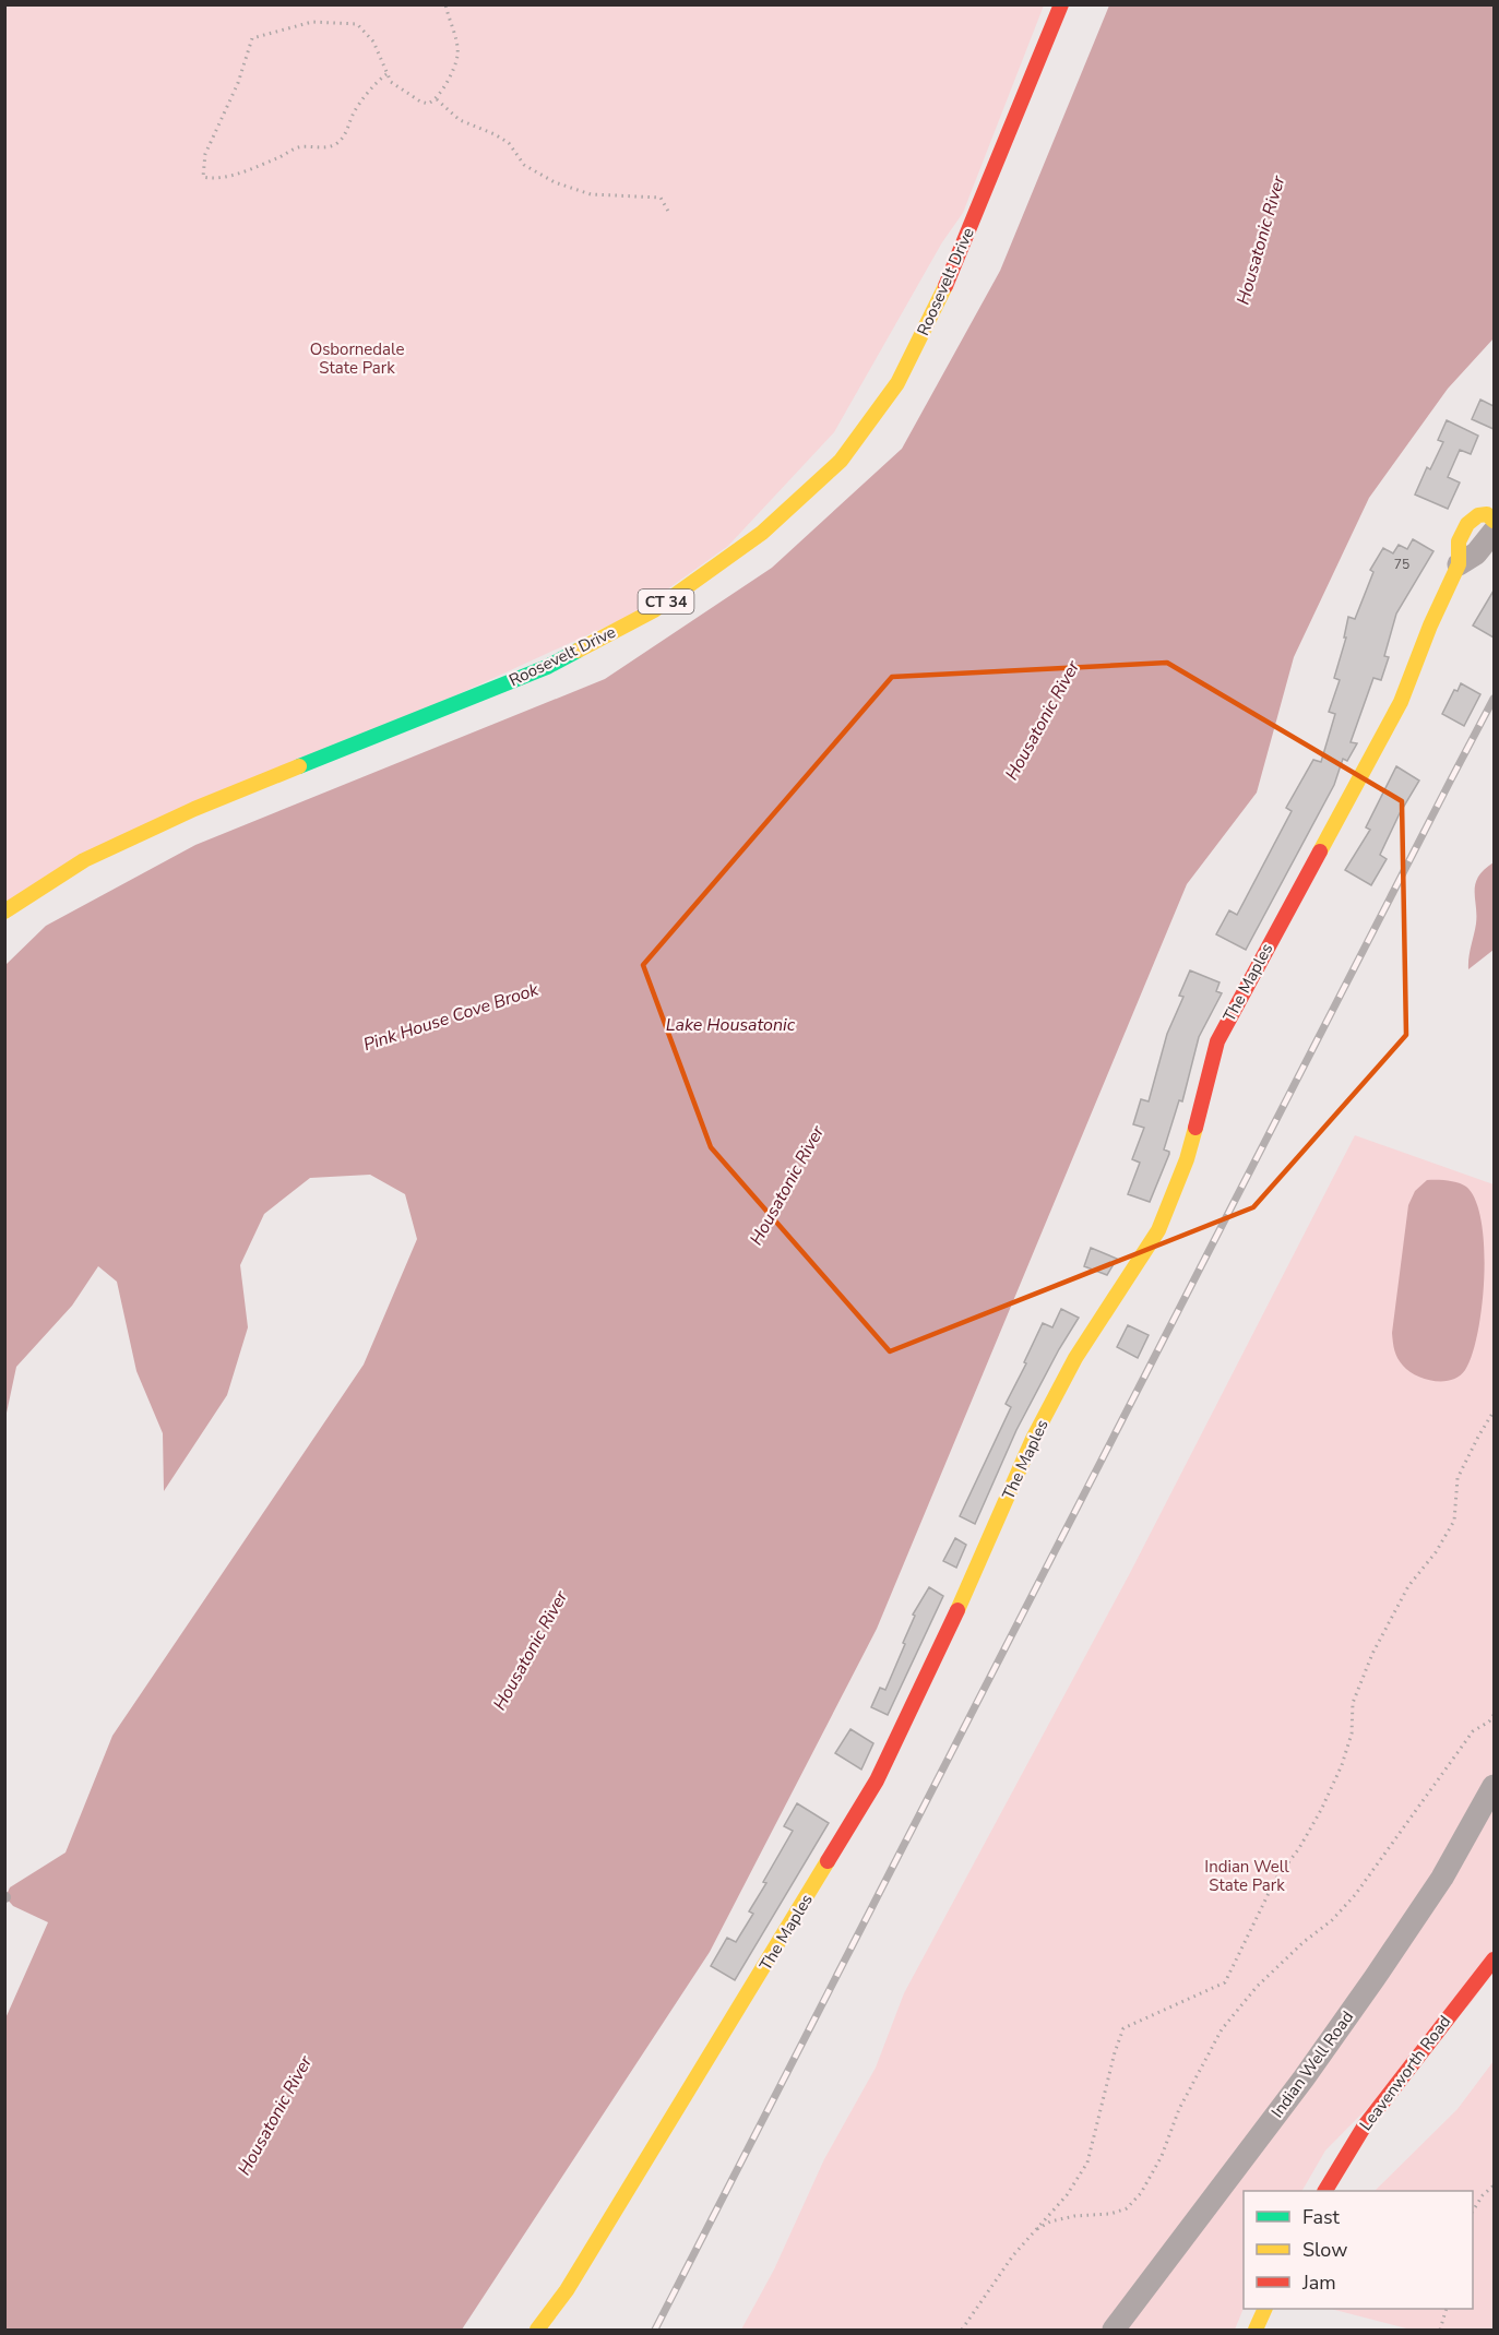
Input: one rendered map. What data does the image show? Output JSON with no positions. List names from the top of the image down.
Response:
{
  "streets": {
    "street": [
      "Roosevelt Drive",
      "CT 34",
      "The Maples",
      "Indian Well Road",
      "Leavenworth Road"
    ]
  },
  "water": ["Housatonic River", "Pink House Cove Brook", "Lake Housatonic"],
  "parks": ["Osbornedale State Park", "Indian Well State Park"],
  "house_numbers": ["75"],
  "legend": ["Fast", "Slow", "Jam"]
}
